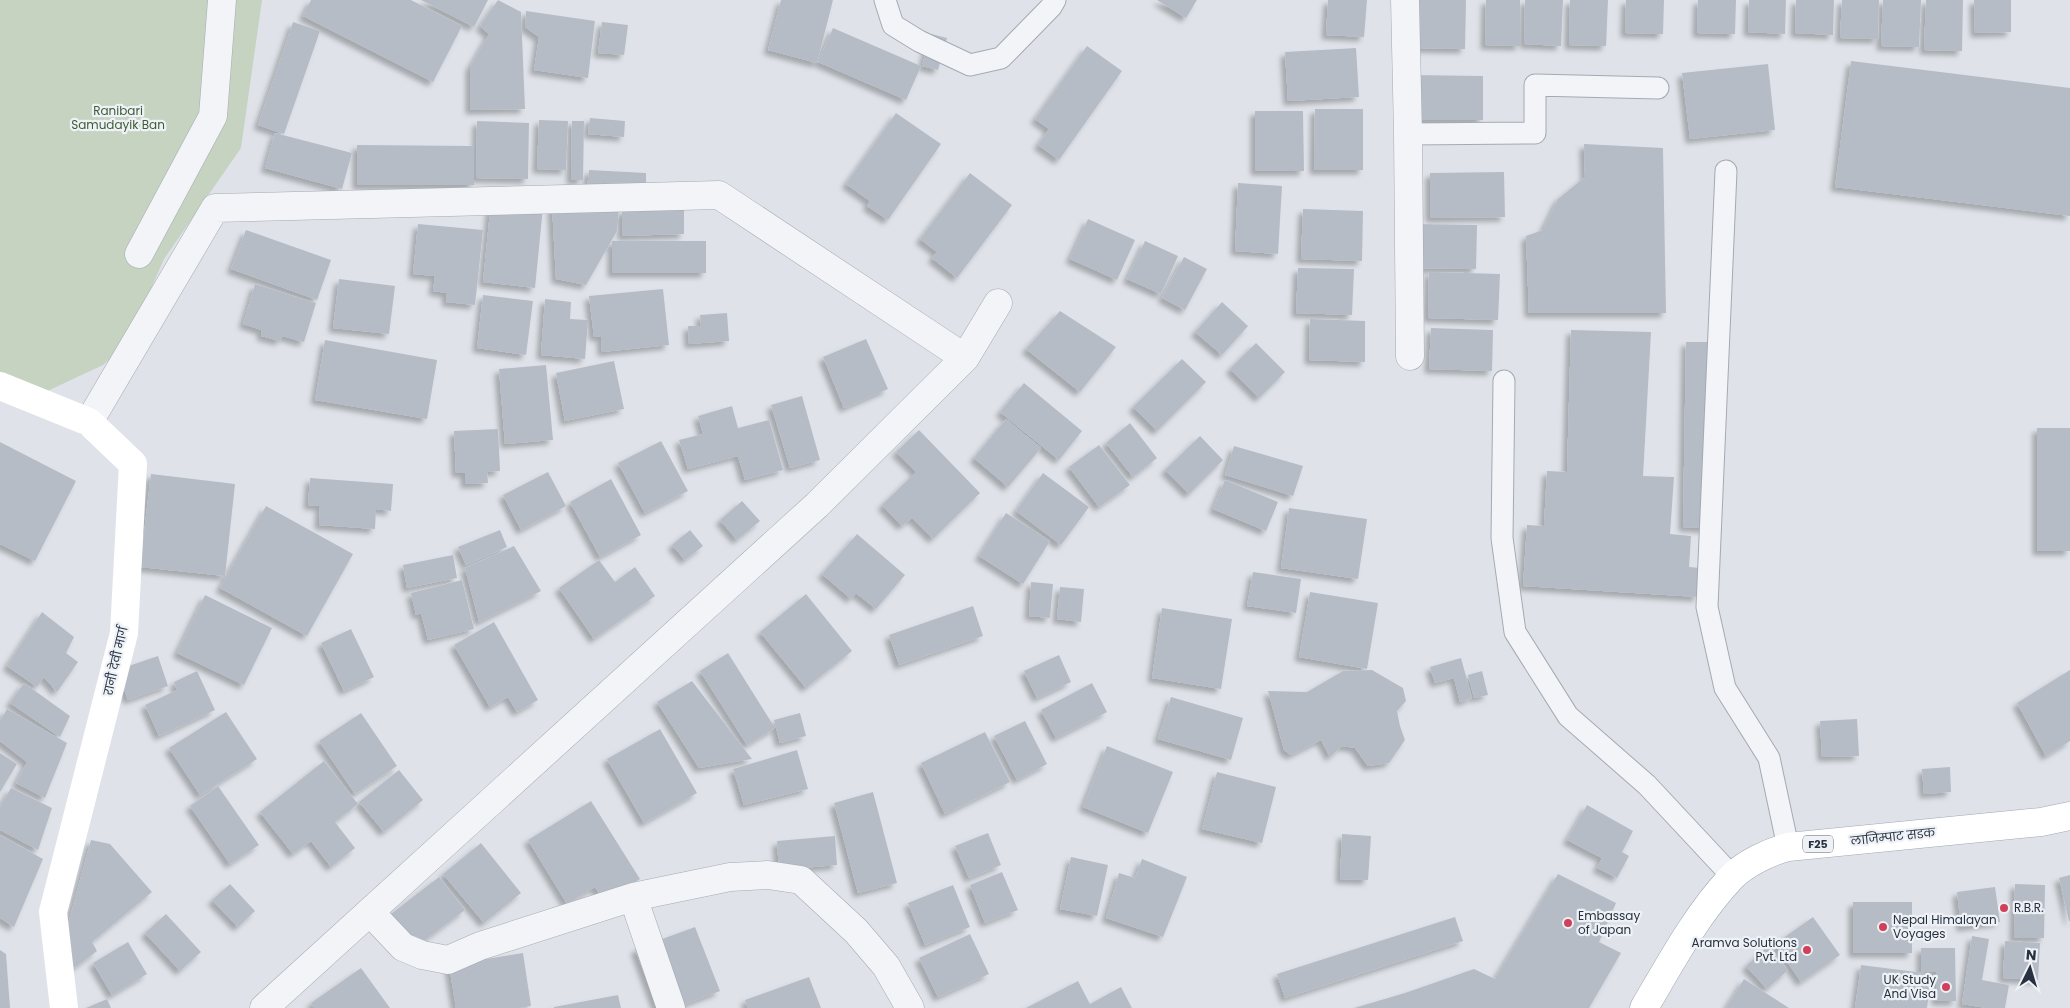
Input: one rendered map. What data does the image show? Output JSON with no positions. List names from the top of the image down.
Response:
{
  "streets": {
    "street": ["रानी देवी मार्ग", "लाजिम्पाट सडक", "F25"]
  },
  "parks": ["Ranibari Samudayik Ban"],
  "places": [
    "R.B.R.",
    "Embassay of Japan",
    "Nepal Himalayan Voyages",
    "Aramva Solutions Pvt. Ltd",
    "UK Study And Visa"
  ],
  "north": "top"
}
